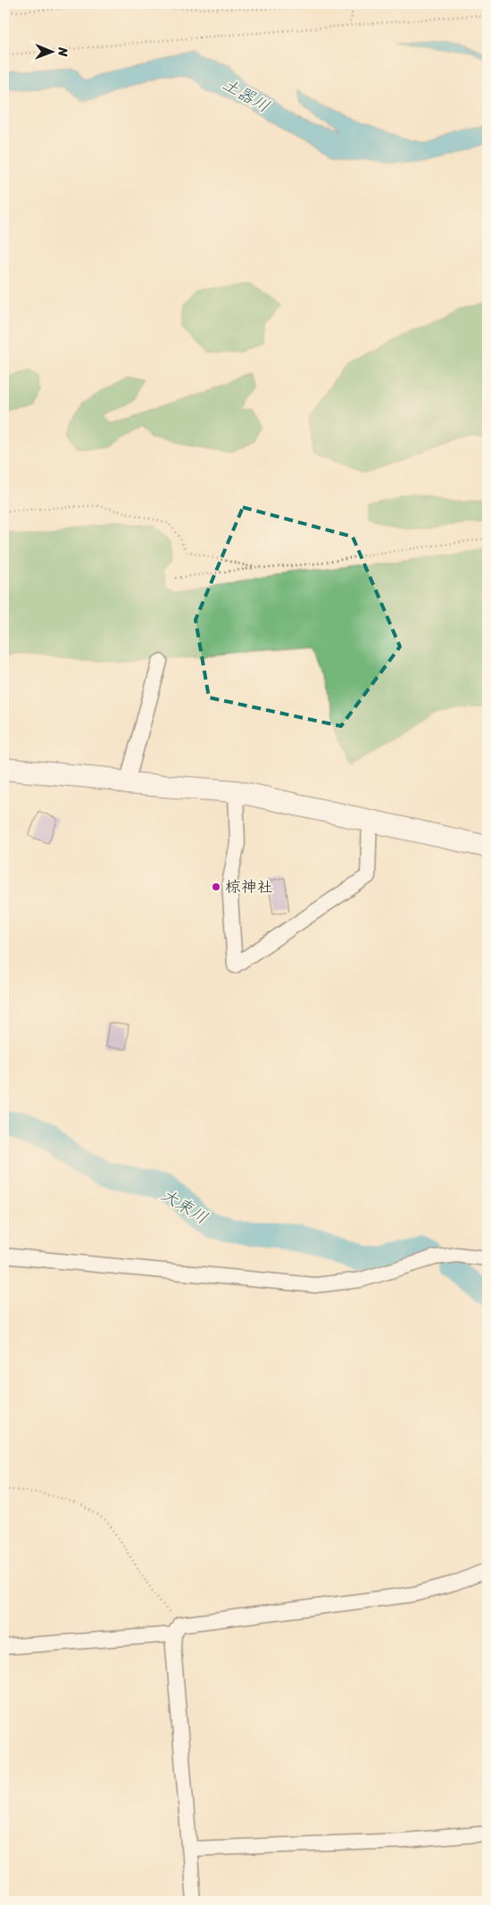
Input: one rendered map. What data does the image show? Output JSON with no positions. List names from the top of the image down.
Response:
{
  "water": ["土器川", "大束川"],
  "places": ["椋神社"],
  "north": "right"
}
